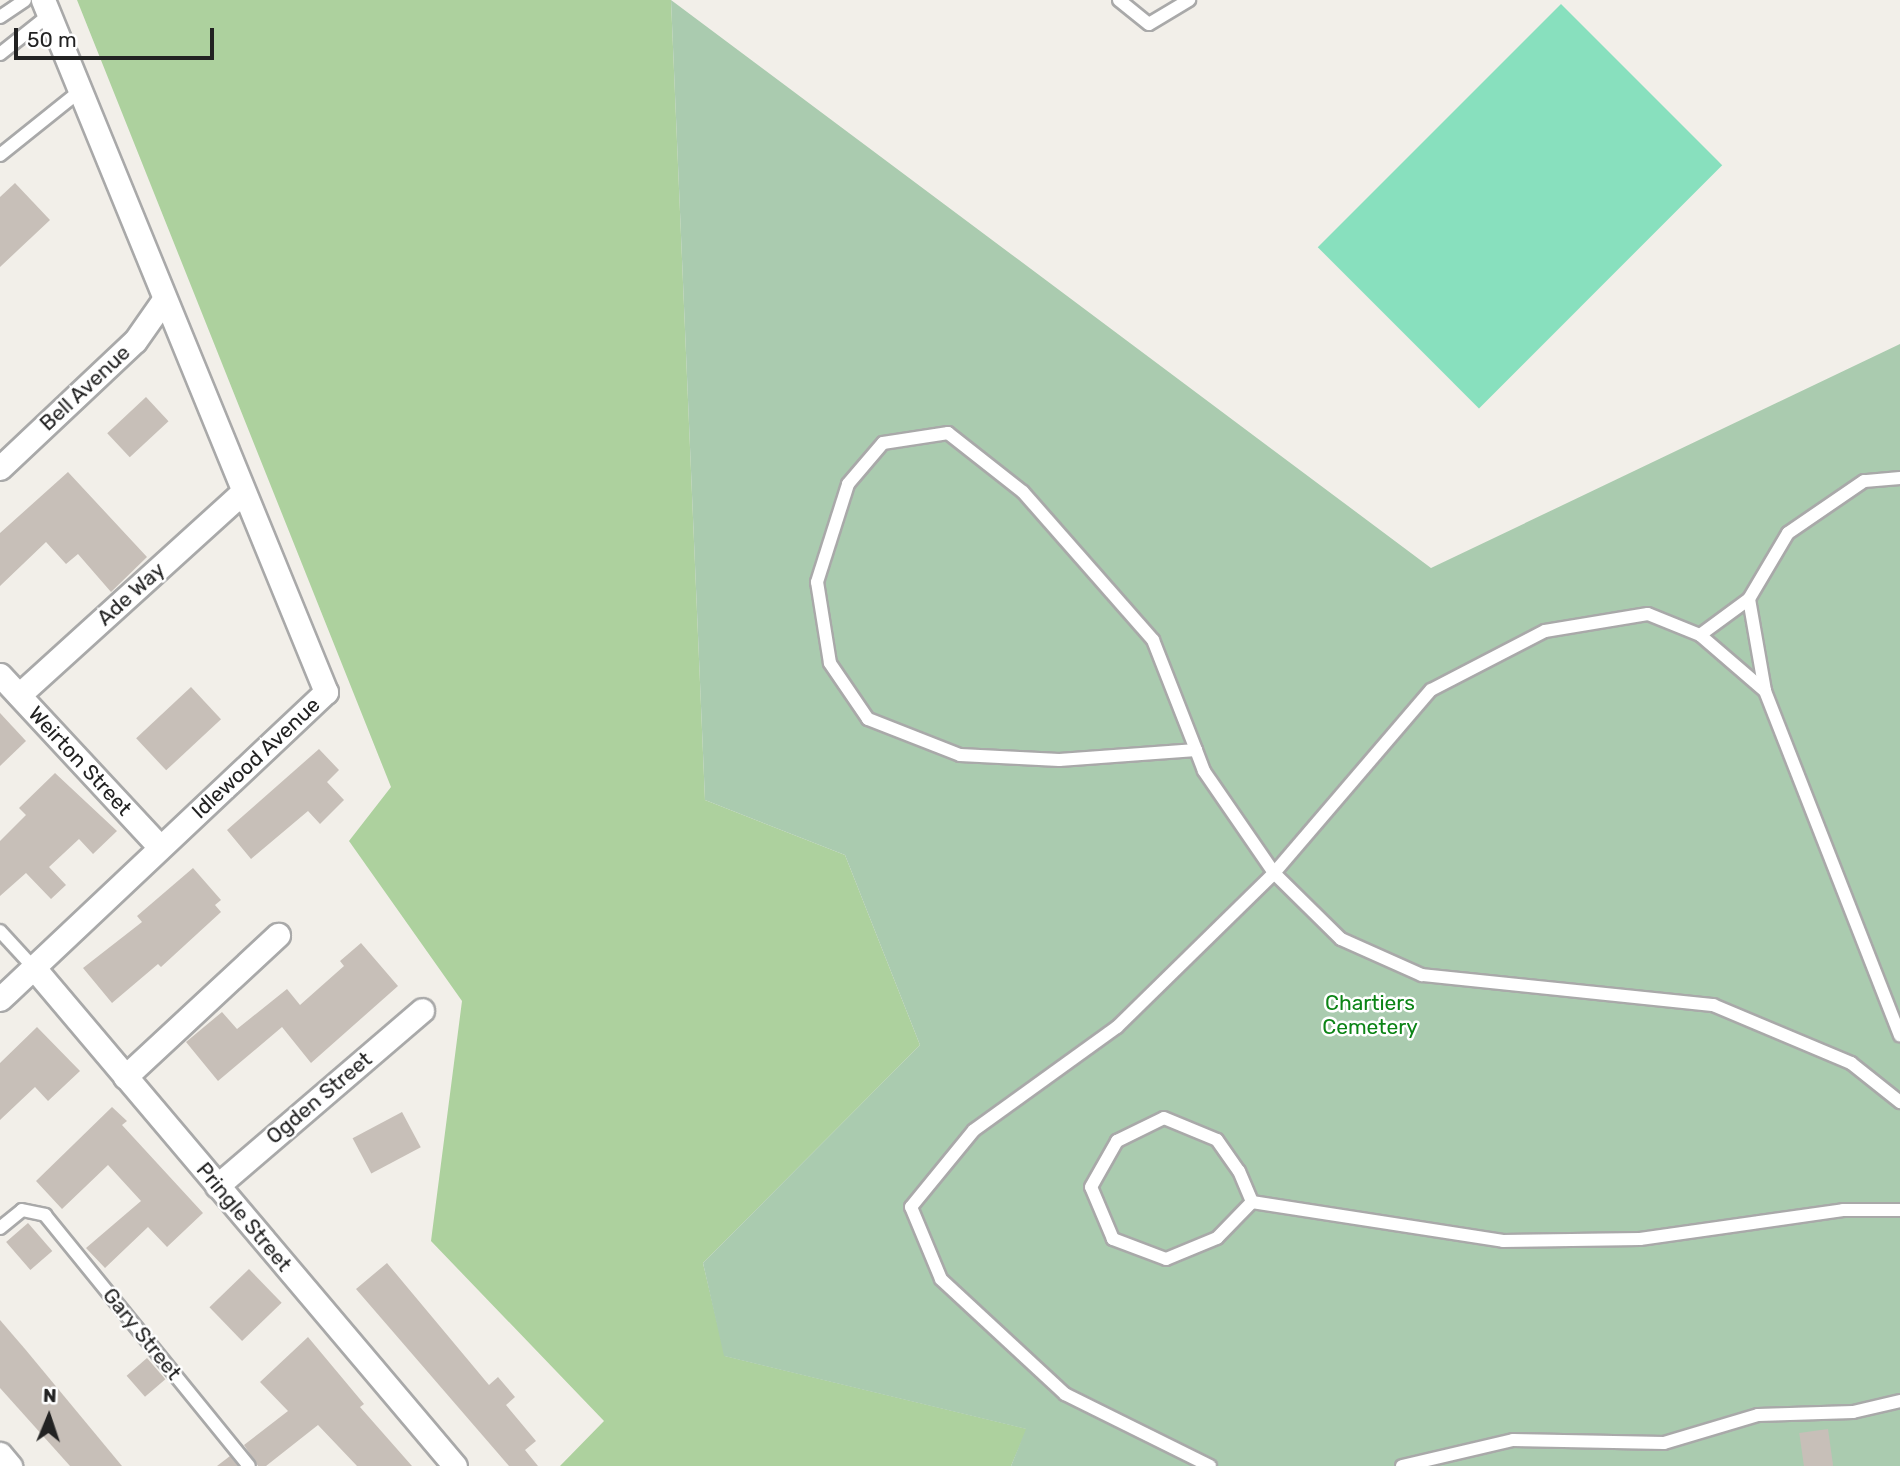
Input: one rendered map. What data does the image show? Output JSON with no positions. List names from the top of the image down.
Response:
{
  "streets": {
    "street": [
      "Bell Avenue",
      "Ade Way",
      "Idlewood Avenue",
      "Weirton Street",
      "Ogden Street",
      "Pringle Street"
    ],
    "lane": ["Gary Street"]
  },
  "crossings": [
    ["Bell Avenue", "Idlewood Avenue"],
    ["Ade Way", "Idlewood Avenue"],
    ["Ade Way", "Weirton Street"],
    ["Idlewood Avenue", "Weirton Street"],
    ["Idlewood Avenue", "Pringle Street"],
    ["Ogden Street", "Pringle Street"]
  ],
  "parks": ["Chartiers Cemetery"],
  "scale_bar": "50 m",
  "north": "top"
}
